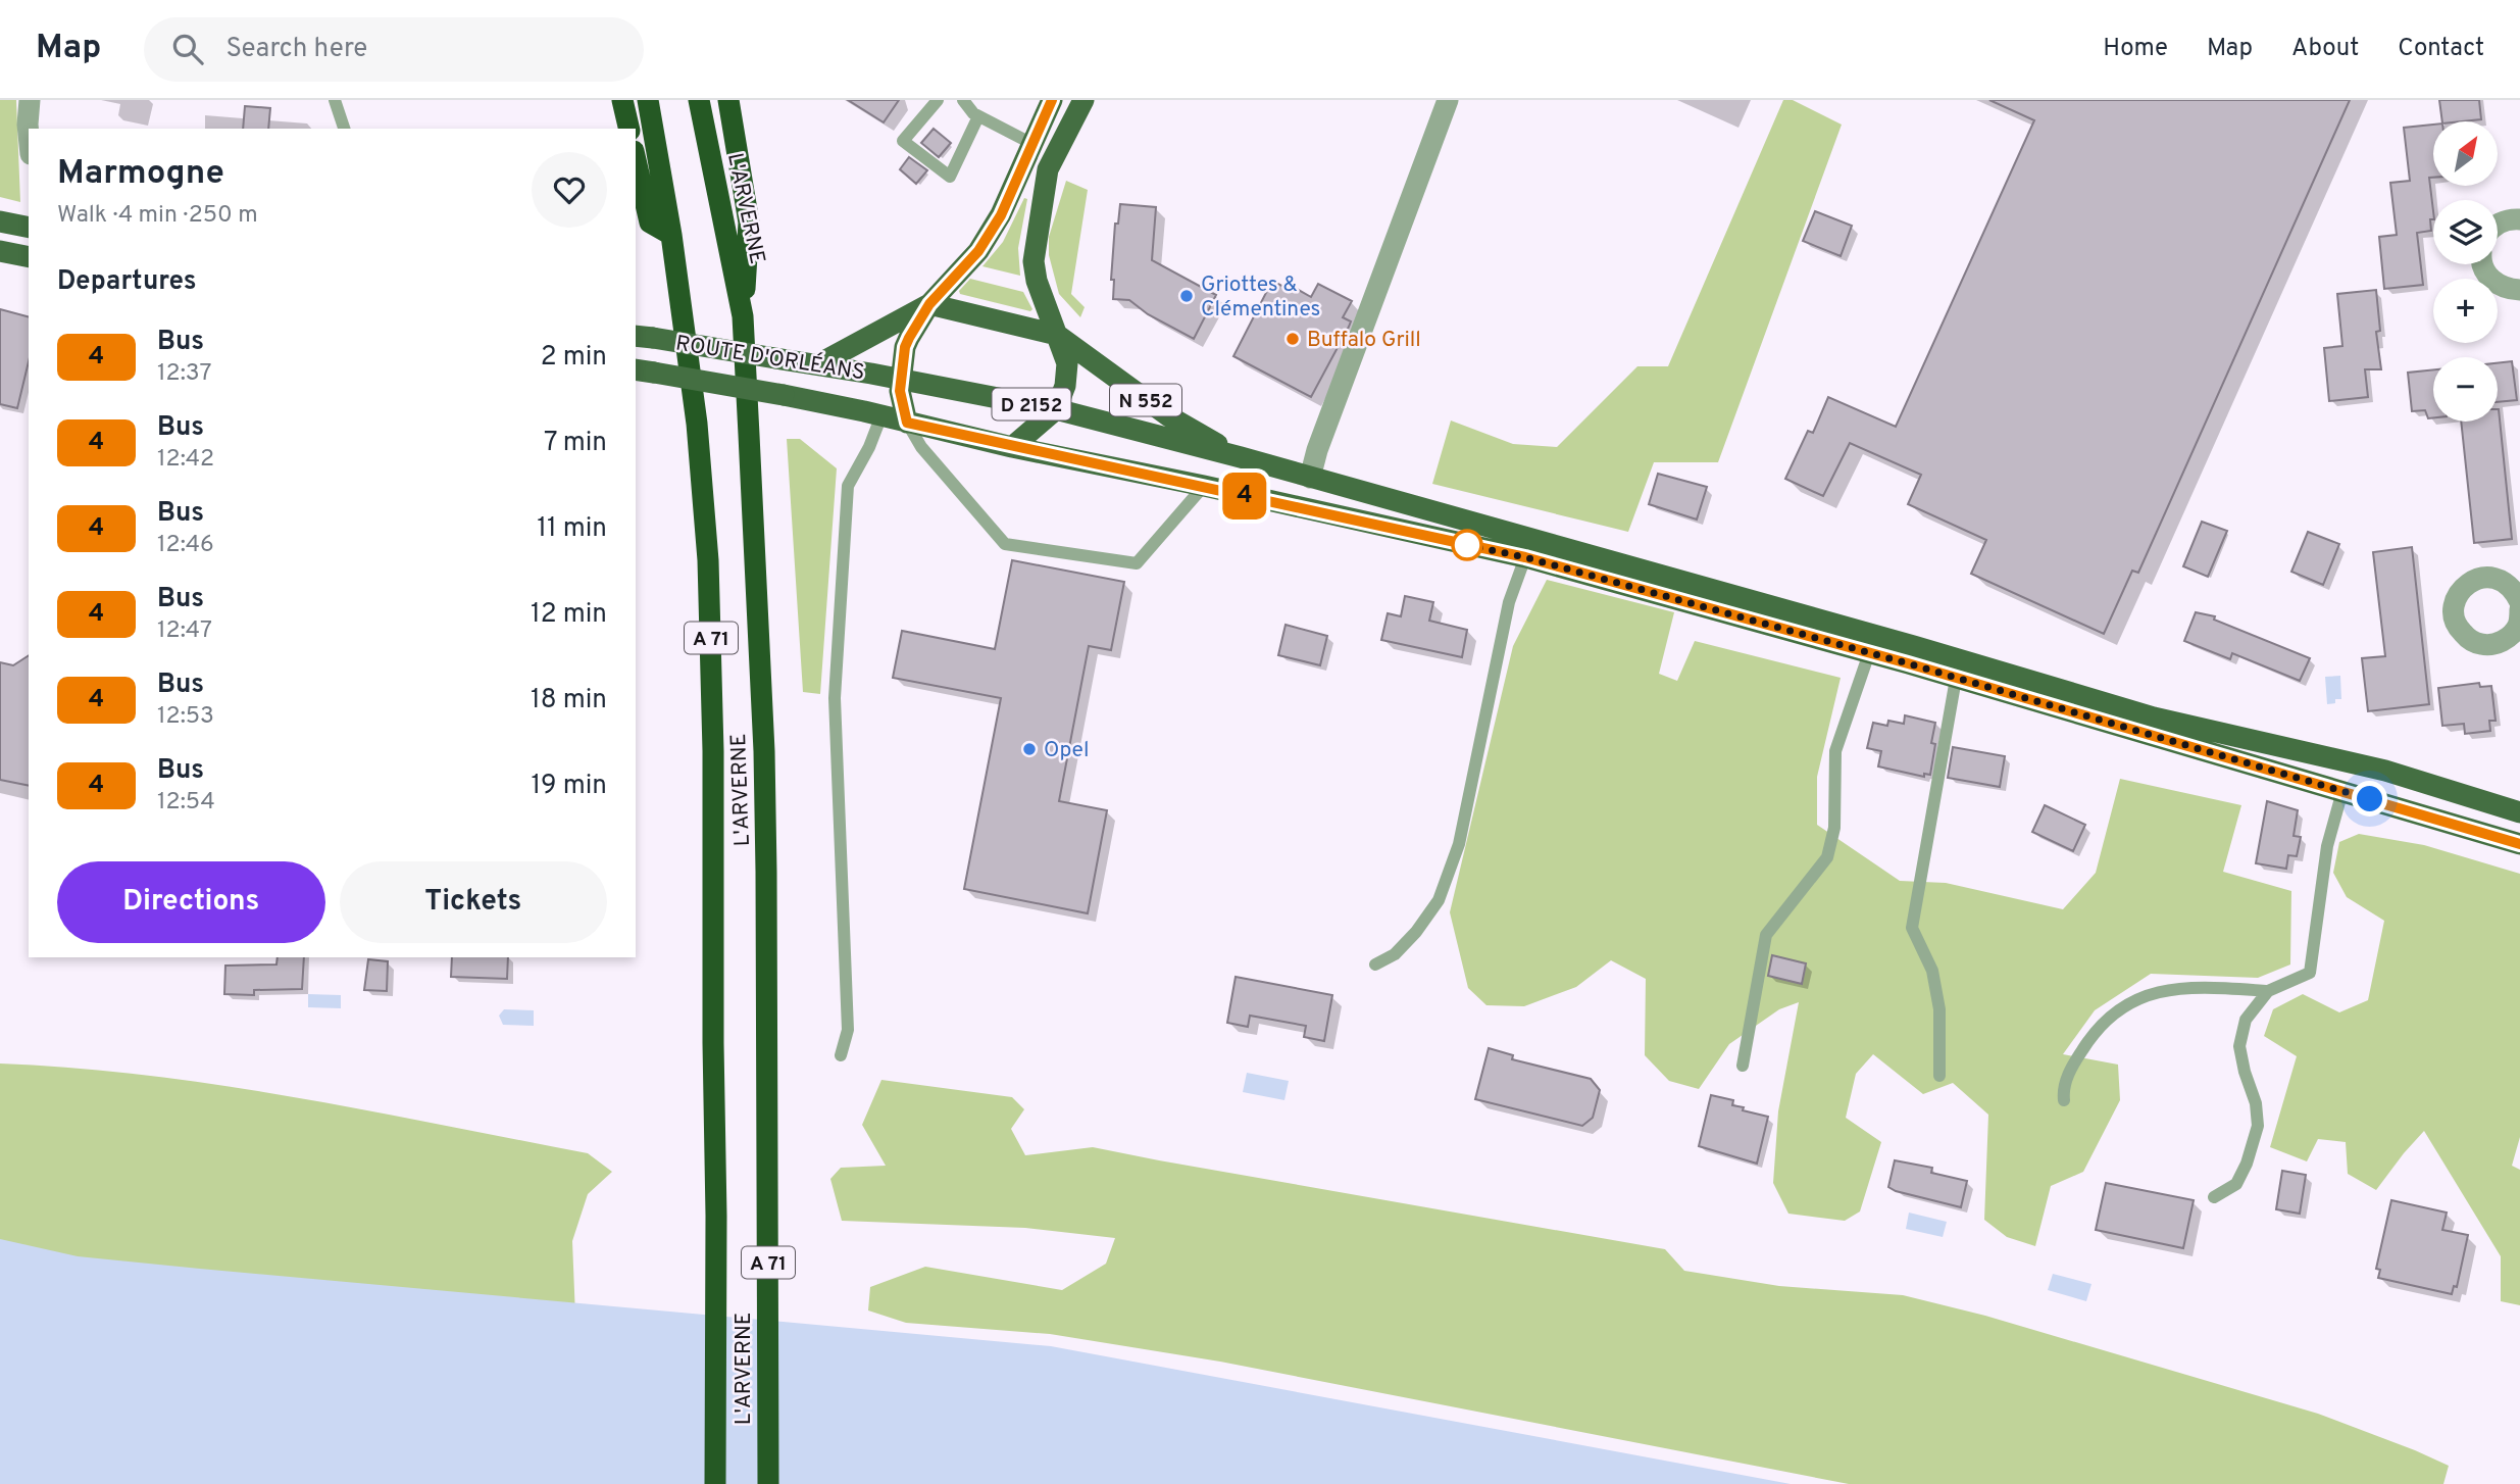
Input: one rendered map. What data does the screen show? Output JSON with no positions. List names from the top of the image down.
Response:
{
  "streets": {
    "highway": ["L'ARVERNE", "A 71"],
    "main road": ["ROUTE D'ORLÉANS", "N 552", "D 2152"]
  },
  "crossings": [
    ["ROUTE D'ORLÉANS", "N 552"]
  ],
  "places": ["Griottes & Clémentines", "Buffalo Grill", "Opel"],
  "lines": ["bus line 4"],
  "north": "top right",
  "page": {
    "header": "Map",
    "search": "Search here",
    "nav": [
      "Home",
      "Map",
      "About",
      "Contact"
    ],
    "on_map": "4",
    "map_buttons": ["+", "−"],
    "heading": [
      ["Marmogne", "Walk · 4 min · 250 m"],
      "Departures"
    ],
    "list": [
      {
        "mark": "4",
        "name": "Bus",
        "note": "12:37",
        "value": "2 min"
      },
      {
        "mark": "4",
        "name": "Bus",
        "note": "12:42",
        "value": "7 min"
      },
      {
        "mark": "4",
        "name": "Bus",
        "note": "12:46",
        "value": "11 min"
      },
      {
        "mark": "4",
        "name": "Bus",
        "note": "12:47",
        "value": "12 min"
      },
      {
        "mark": "4",
        "name": "Bus",
        "note": "12:53",
        "value": "18 min"
      },
      {
        "mark": "4",
        "name": "Bus",
        "note": "12:54",
        "value": "19 min"
      }
    ],
    "buttons": ["Directions", "Tickets"]
  }
}
